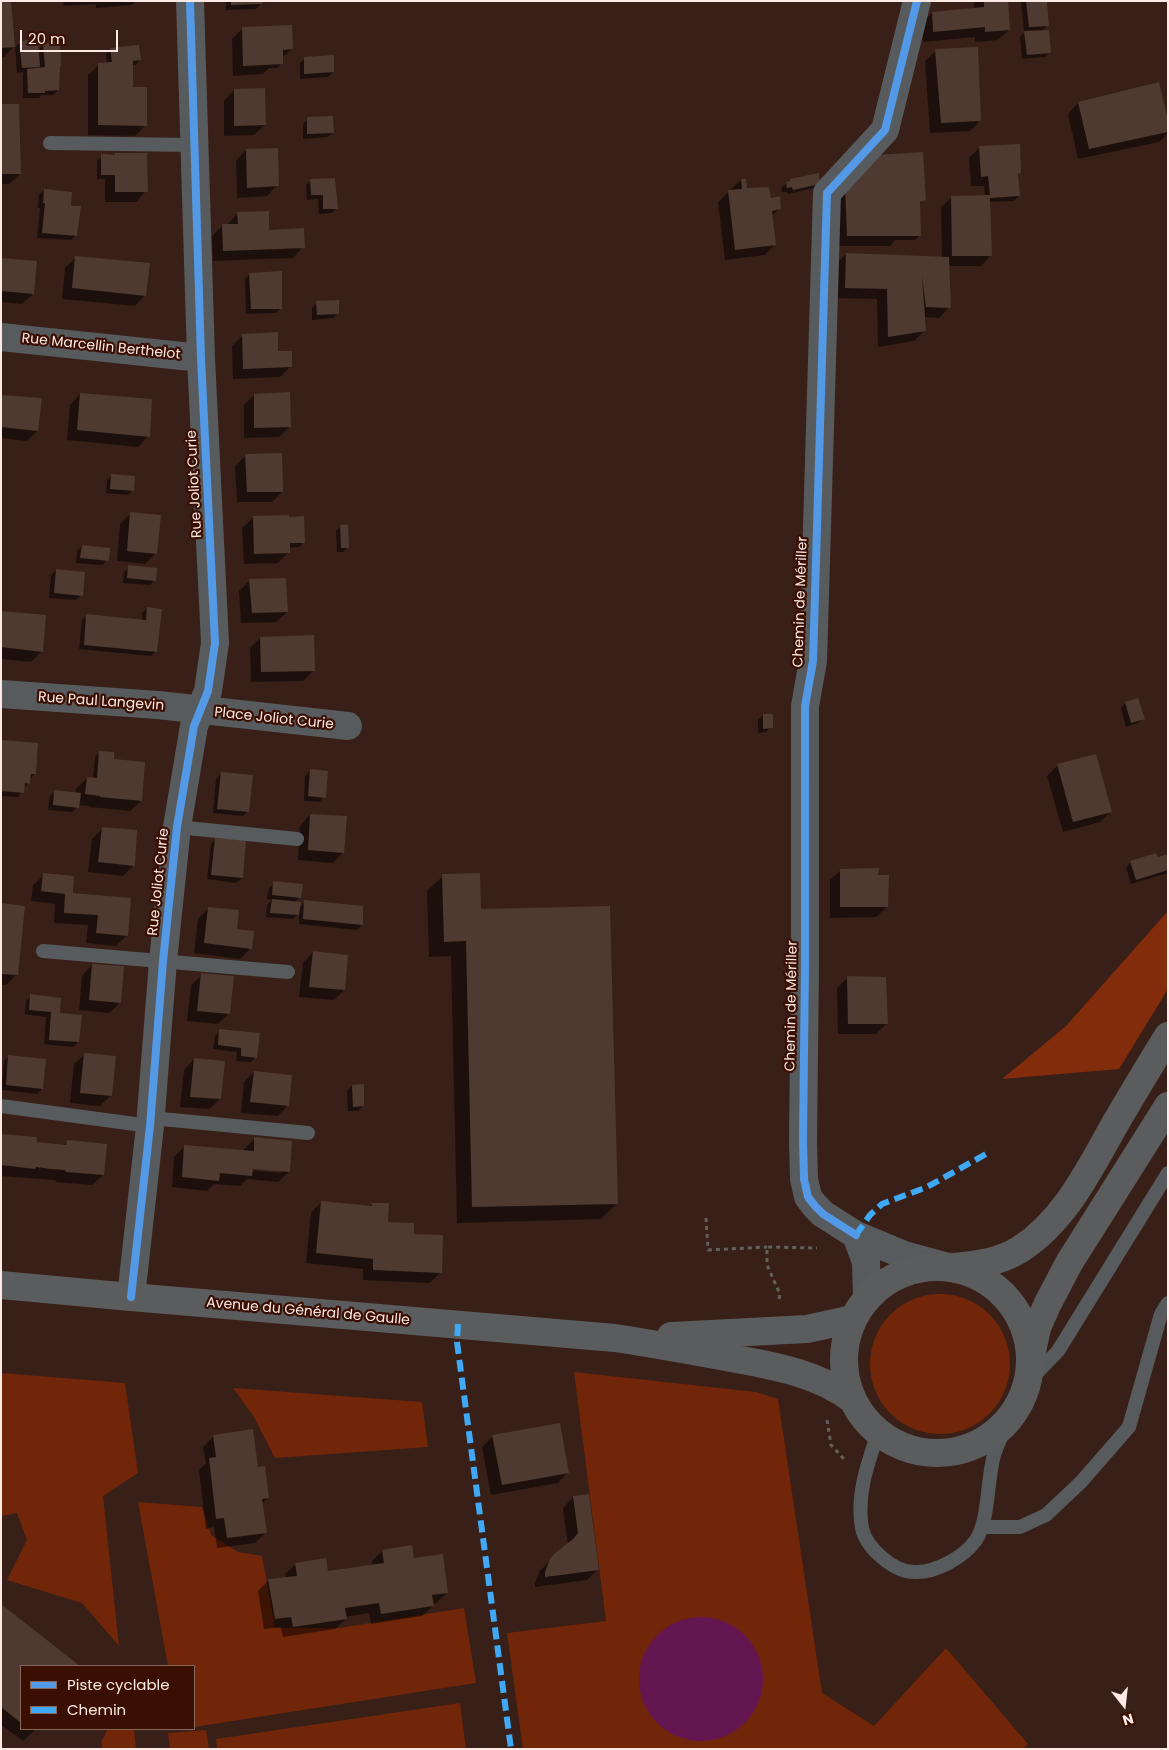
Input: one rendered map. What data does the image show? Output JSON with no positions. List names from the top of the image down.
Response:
{
  "streets": {
    "main road": ["Avenue du Général de Gaulle"],
    "street": [
      "Rue Marcellin Berthelot",
      "Rue Joliot Curie",
      "Chemin de Mériller",
      "Rue Paul Langevin",
      "Place Joliot Curie"
    ]
  },
  "crossings": [
    ["Rue Marcellin Berthelot", "Rue Joliot Curie"],
    ["Rue Joliot Curie", "Rue Paul Langevin"],
    ["Rue Joliot Curie", "Place Joliot Curie"],
    ["Rue Joliot Curie", "Avenue du Général de Gaulle"],
    ["Chemin de Mériller", "Avenue du Général de Gaulle"],
    ["Rue Paul Langevin", "Place Joliot Curie"]
  ],
  "legend": ["Piste cyclable", "Chemin"],
  "scale_bar": "20 m",
  "north": "bottom"
}
